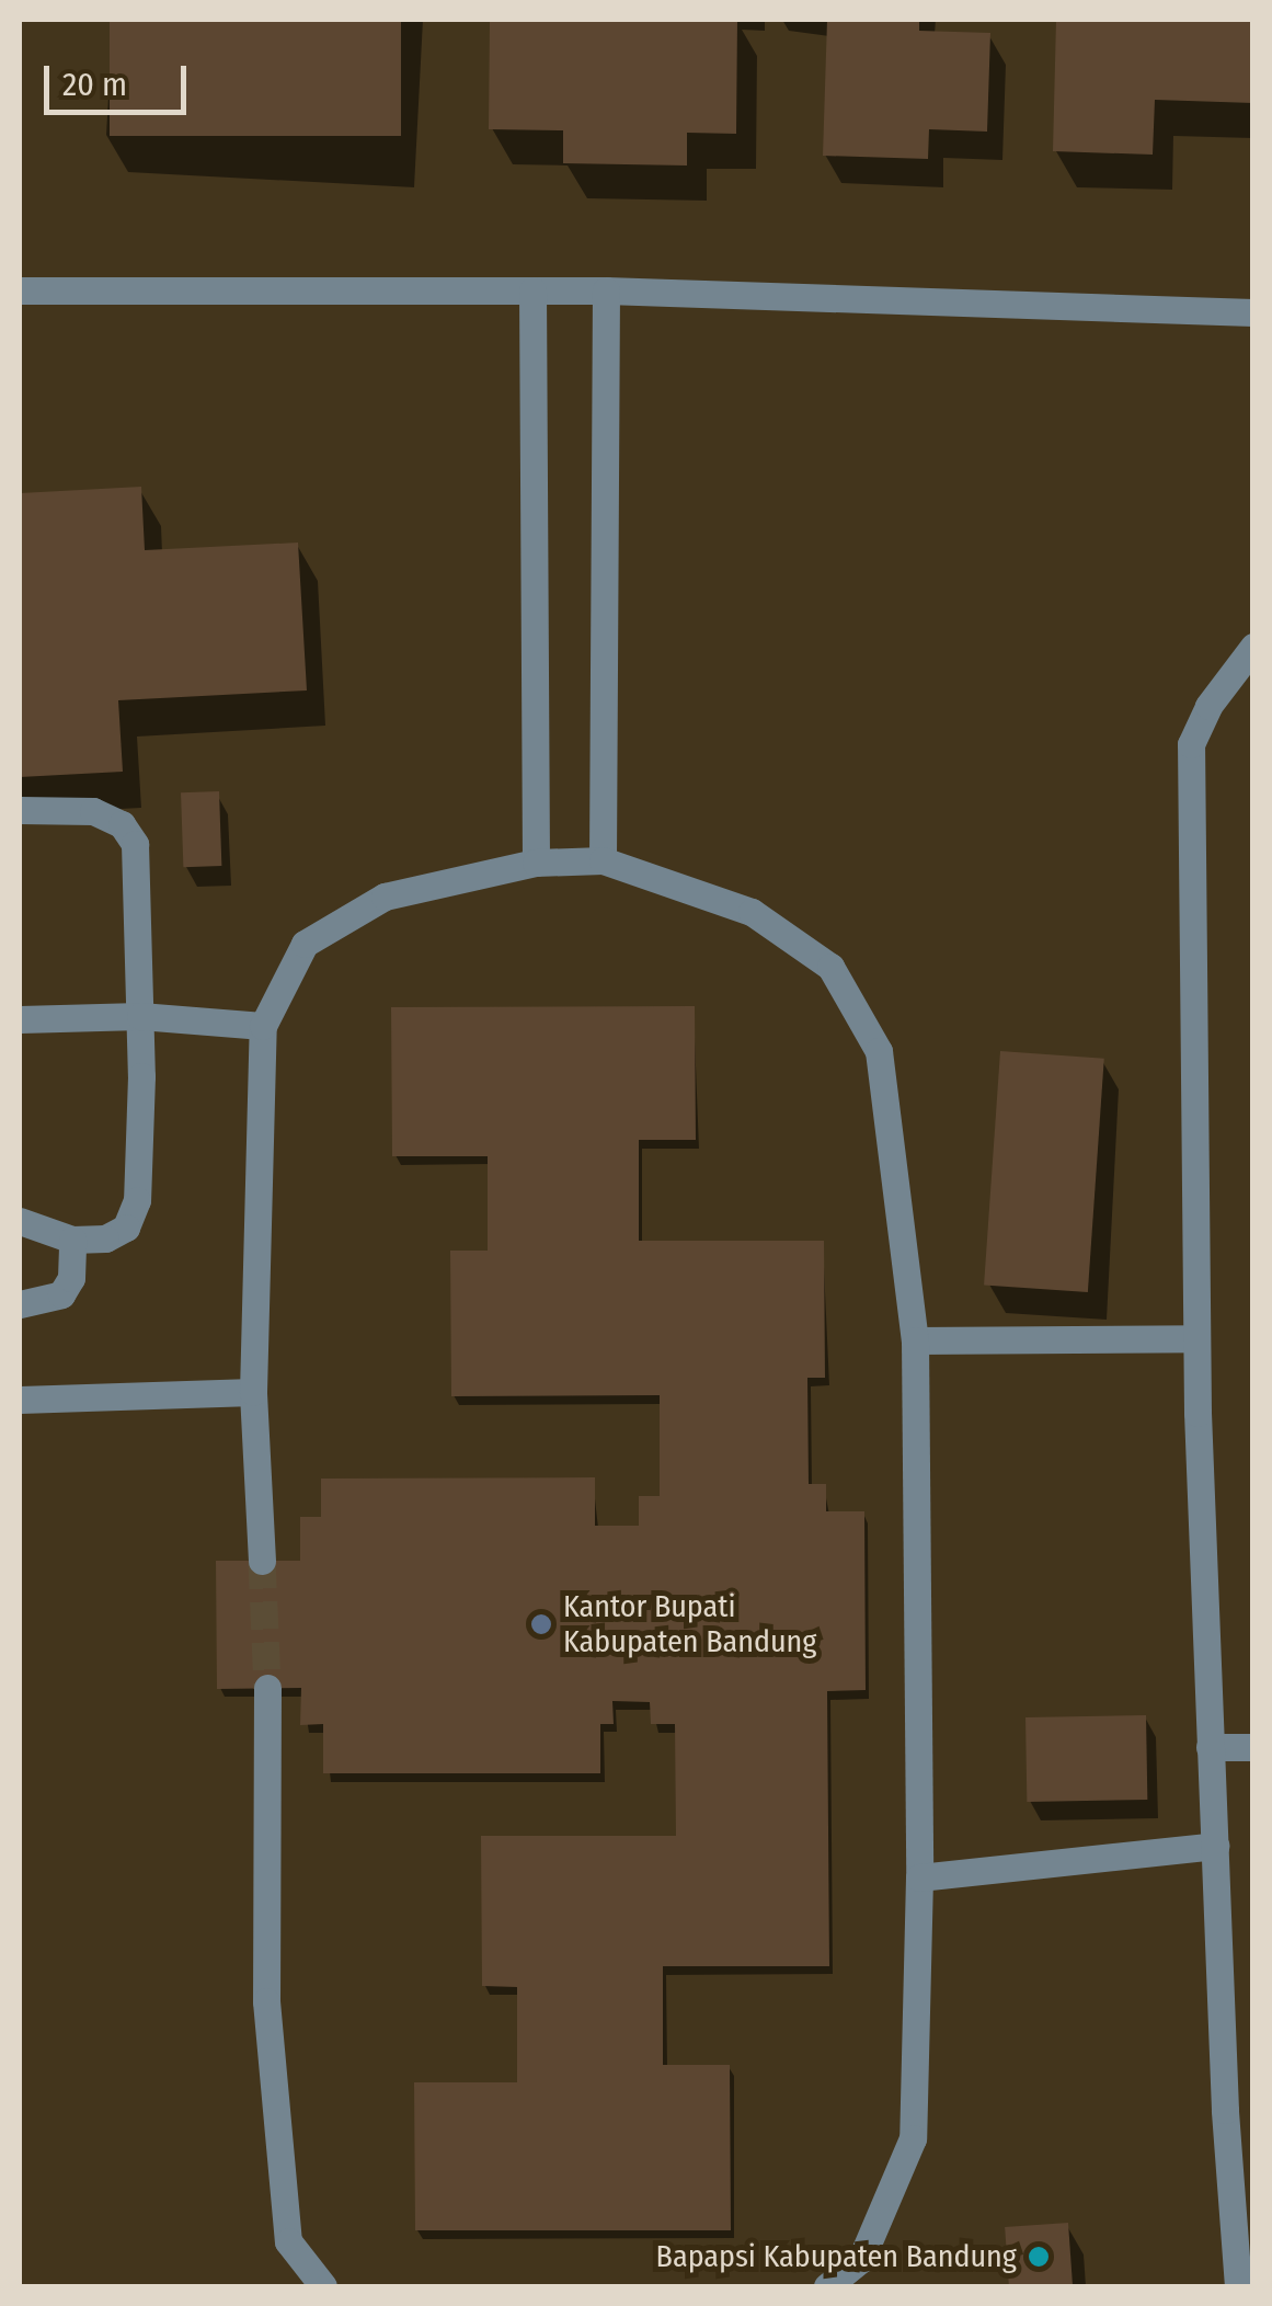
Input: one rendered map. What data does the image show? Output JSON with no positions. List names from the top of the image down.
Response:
{
  "places": ["Kantor Bupati Kabupaten Bandung", "Bapapsi Kabupaten Bandung"],
  "scale_bar": "20 m"
}
